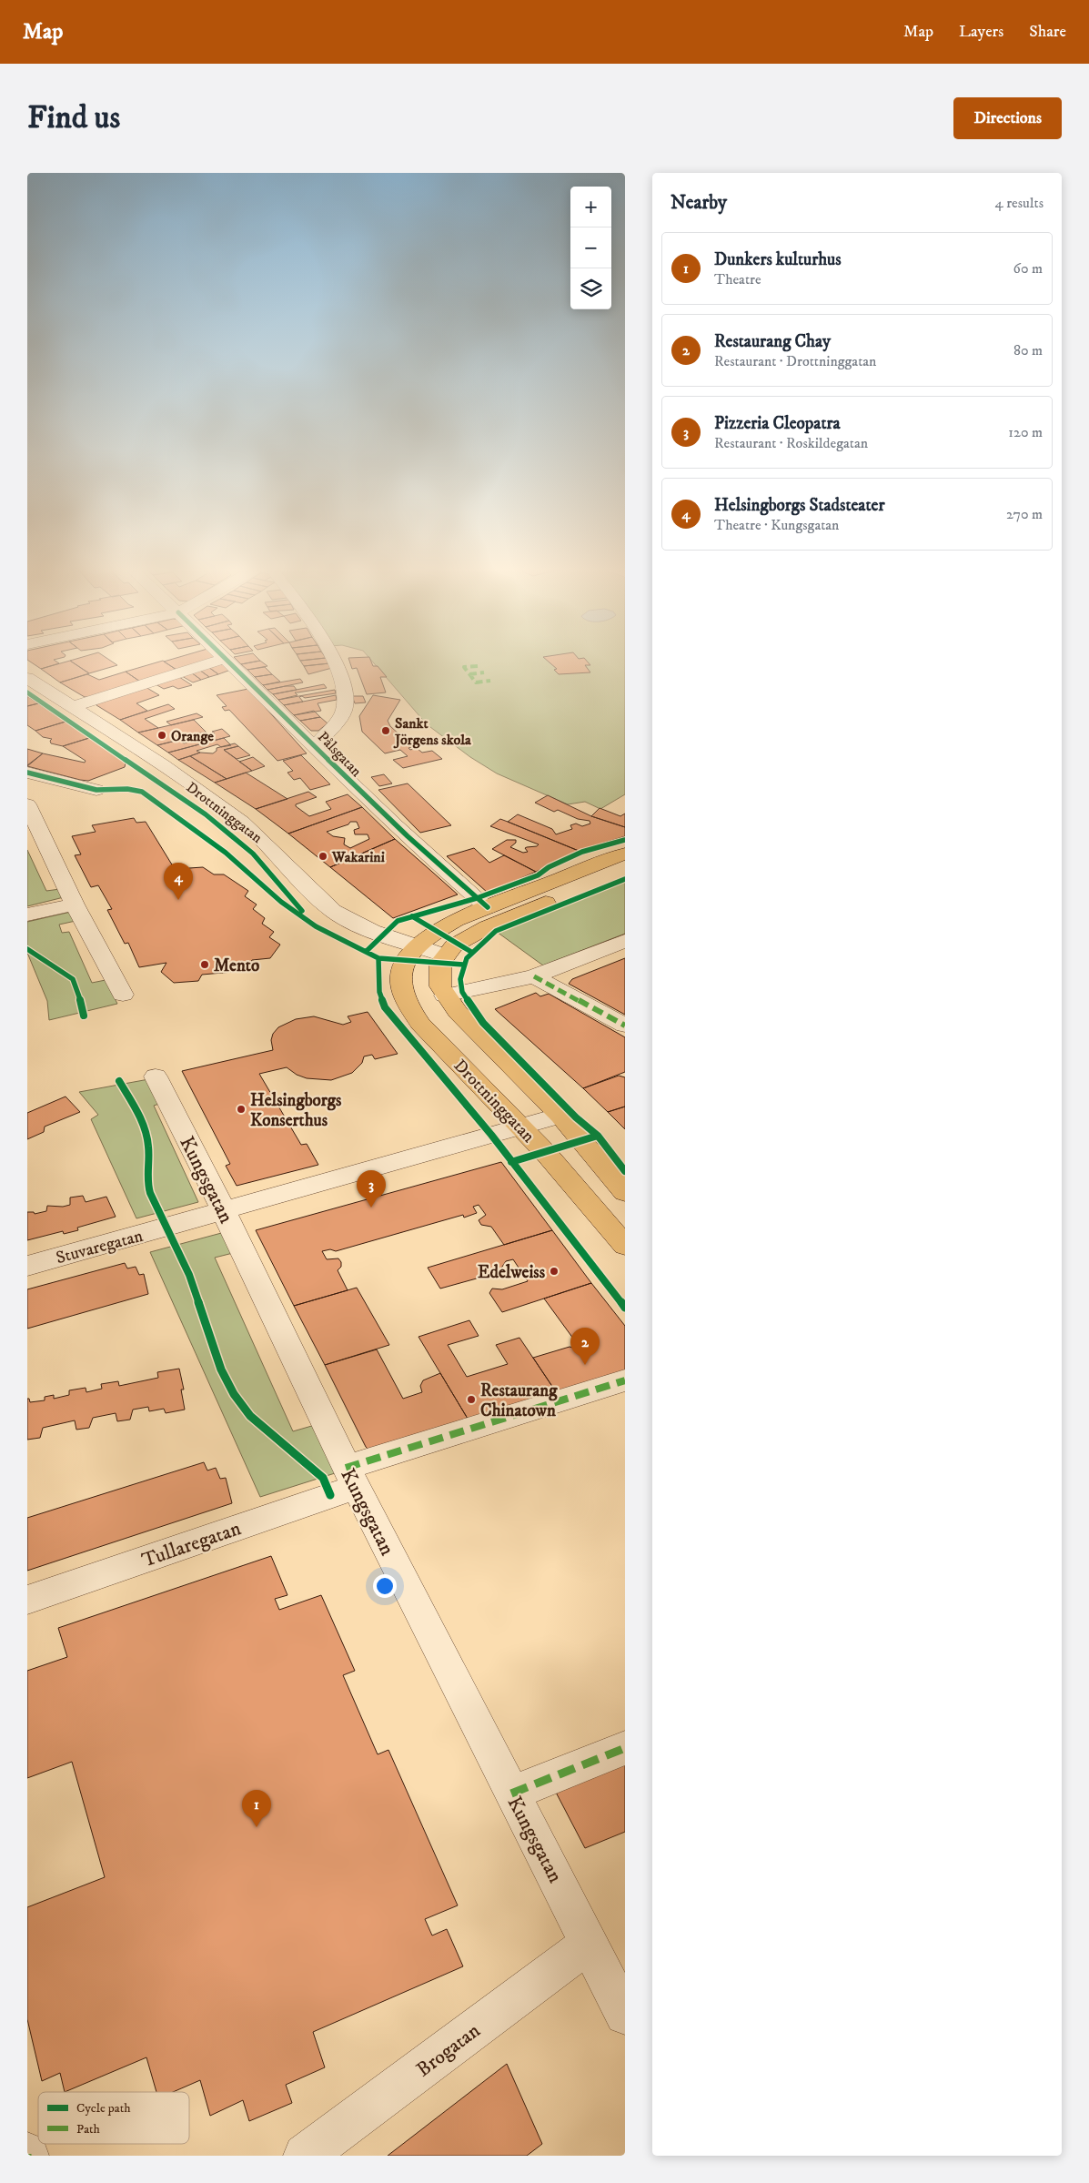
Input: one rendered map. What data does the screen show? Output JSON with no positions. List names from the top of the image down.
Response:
{
  "streets": {
    "main road": ["Drottninggatan"],
    "street": [
      "Pålsgatan",
      "Kungsgatan",
      "Stuvaregatan",
      "Tullaregatan",
      "Brogatan"
    ]
  },
  "crossings": [
    ["Drottninggatan", "Stuvaregatan"],
    ["Kungsgatan", "Stuvaregatan"],
    ["Kungsgatan", "Tullaregatan"],
    ["Kungsgatan", "Brogatan"]
  ],
  "places": [
    "Sankt Jörgens skola",
    "Orange",
    "Wakarini",
    "Mento",
    "Helsingborgs Konserthus",
    "Edelweiss",
    "Restaurang Chinatown"
  ],
  "legend": ["Cycle path", "Path"],
  "page": {
    "header": "Map",
    "nav": ["Map", "Layers", "Share"],
    "buttons": "Directions",
    "title": "Find us",
    "heading": ["Nearby", "4 results"],
    "map_buttons": ["+", "−"],
    "list": [
      {
        "mark": "1",
        "name": "Dunkers kulturhus",
        "note": "Theatre",
        "value": "60 m"
      },
      {
        "mark": "2",
        "name": "Restaurang Chay",
        "note": "Restaurant · Drottninggatan",
        "value": "80 m"
      },
      {
        "mark": "3",
        "name": "Pizzeria Cleopatra",
        "note": "Restaurant · Roskildegatan",
        "value": "120 m"
      },
      {
        "mark": "4",
        "name": "Helsingborgs Stadsteater",
        "note": "Theatre · Kungsgatan",
        "value": "270 m"
      }
    ],
    "pins": [
      "4",
      "3",
      "2",
      "1"
    ]
  }
}
